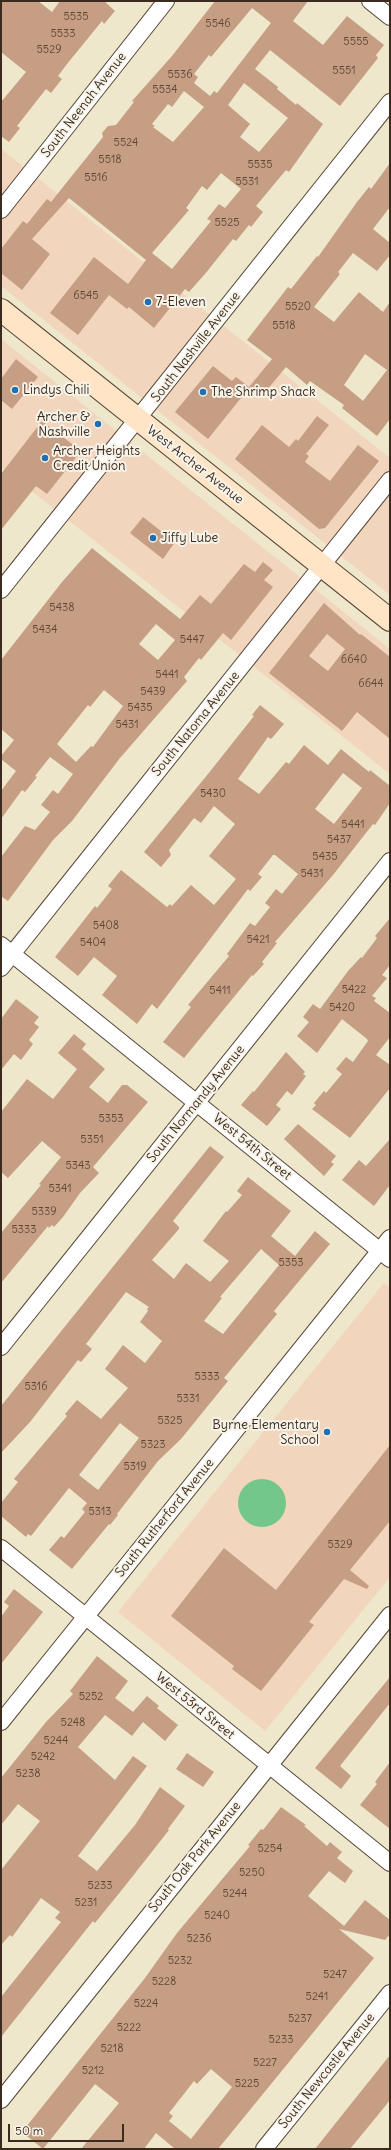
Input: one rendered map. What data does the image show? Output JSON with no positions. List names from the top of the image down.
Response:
{
  "streets": {
    "main road": ["West Archer Avenue"],
    "street": [
      "South Neenah Avenue",
      "South Nashville Avenue",
      "South Natoma Avenue",
      "South Normandy Avenue",
      "West 54th Street",
      "South Rutherford Avenue",
      "West 53rd Street",
      "South Oak Park Avenue",
      "South Newcastle Avenue"
    ]
  },
  "crossings": [
    ["South Nashville Avenue", "West Archer Avenue"],
    ["West Archer Avenue", "South Natoma Avenue"],
    ["South Natoma Avenue", "West 54th Street"],
    ["South Normandy Avenue", "West 54th Street"],
    ["West 54th Street", "South Rutherford Avenue"],
    ["South Rutherford Avenue", "West 53rd Street"],
    ["West 53rd Street", "South Oak Park Avenue"]
  ],
  "places": [
    "7-Eleven",
    "Lindys Chili",
    "The Shrimp Shack",
    "Archer & Nashville",
    "Archer Heights Credit Union",
    "Jiffy Lube",
    "Byrne Elementary School"
  ],
  "house_numbers": [
    "5535",
    "5546",
    "5533",
    "5555",
    "5529",
    "5551",
    "5536",
    "5534",
    "5524",
    "5518",
    "5535",
    "5516",
    "5531",
    "5525",
    "6545",
    "5520",
    "5518",
    "5438",
    "5434",
    "5447",
    "6640",
    "5441",
    "6644",
    "5439",
    "5435",
    "5431",
    "5430",
    "5441",
    "5437",
    "5435",
    "5431",
    "5408",
    "5421",
    "5404",
    "5422",
    "5411",
    "5420",
    "5353",
    "5351",
    "5343",
    "5341",
    "5339",
    "5333",
    "5353",
    "5333",
    "5316",
    "5331",
    "5325",
    "5323",
    "5319",
    "5313",
    "5329",
    "5252",
    "5248",
    "5244",
    "5242",
    "5238",
    "5254",
    "5250",
    "5233",
    "5244",
    "5231",
    "5240",
    "5236",
    "5232",
    "5247",
    "5228",
    "5241",
    "5224",
    "5237",
    "5222",
    "5233",
    "5218",
    "5227",
    "5212",
    "5225"
  ],
  "scale_bar": "50 m"
}
